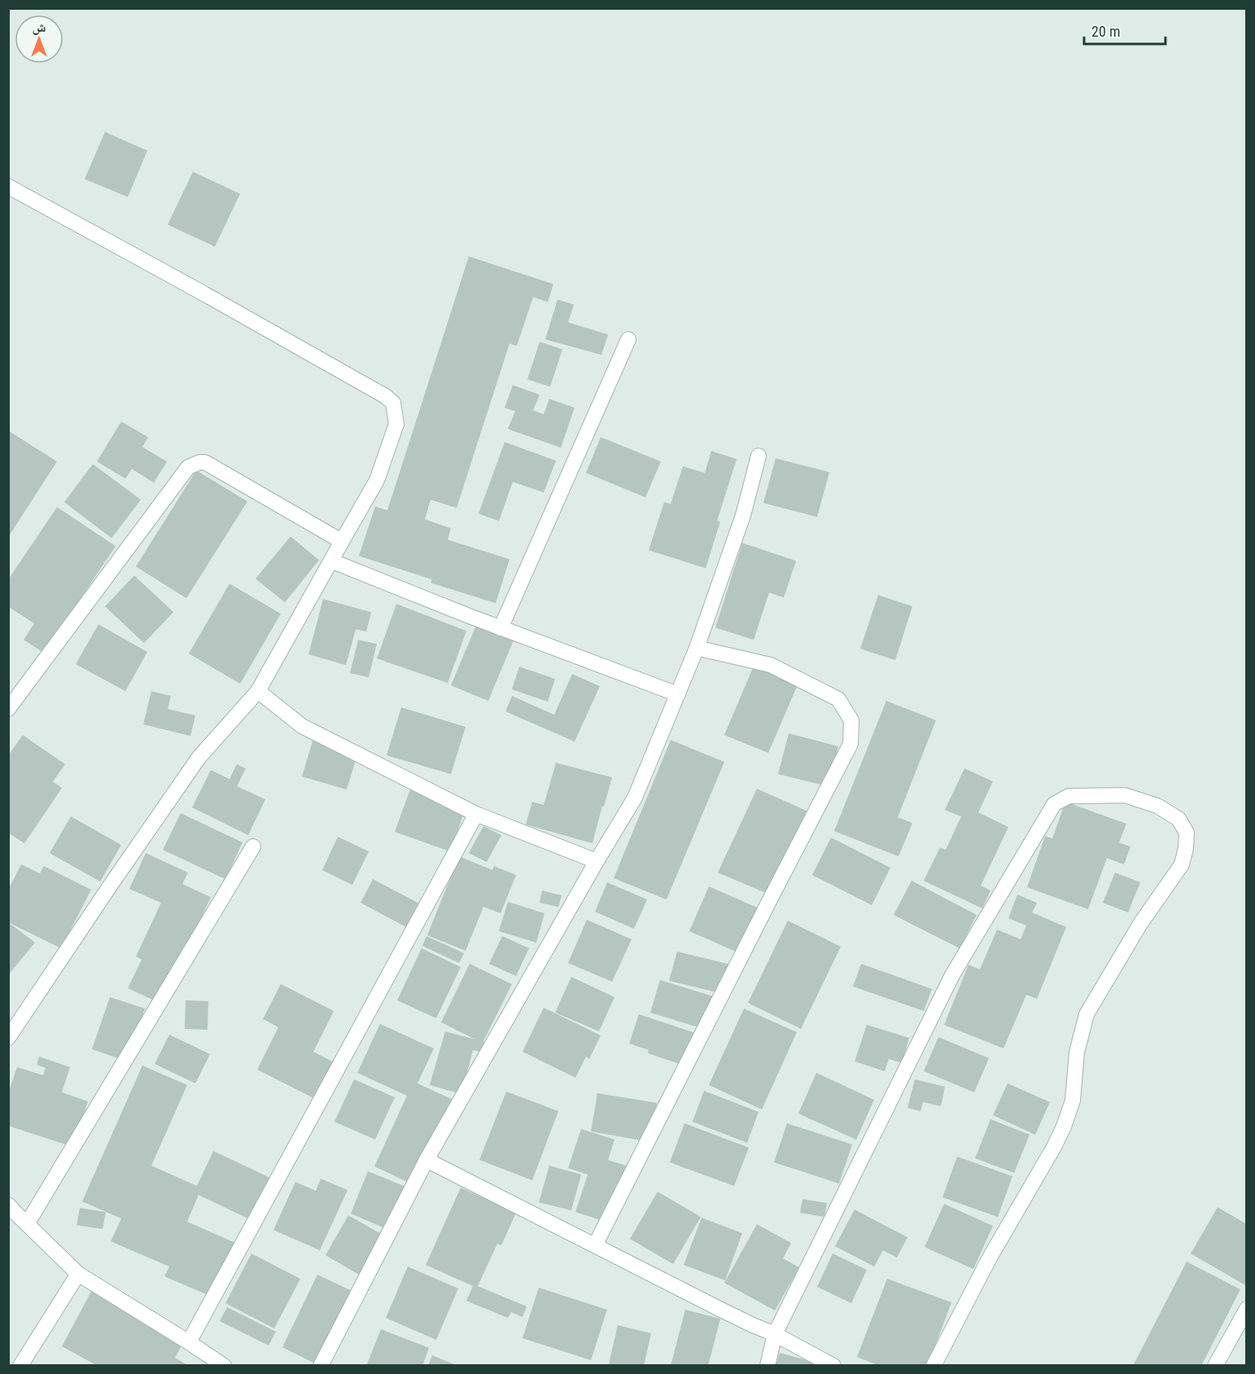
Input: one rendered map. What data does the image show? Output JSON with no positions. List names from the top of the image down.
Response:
{
  "scale_bar": "20 m",
  "north": "top"
}
